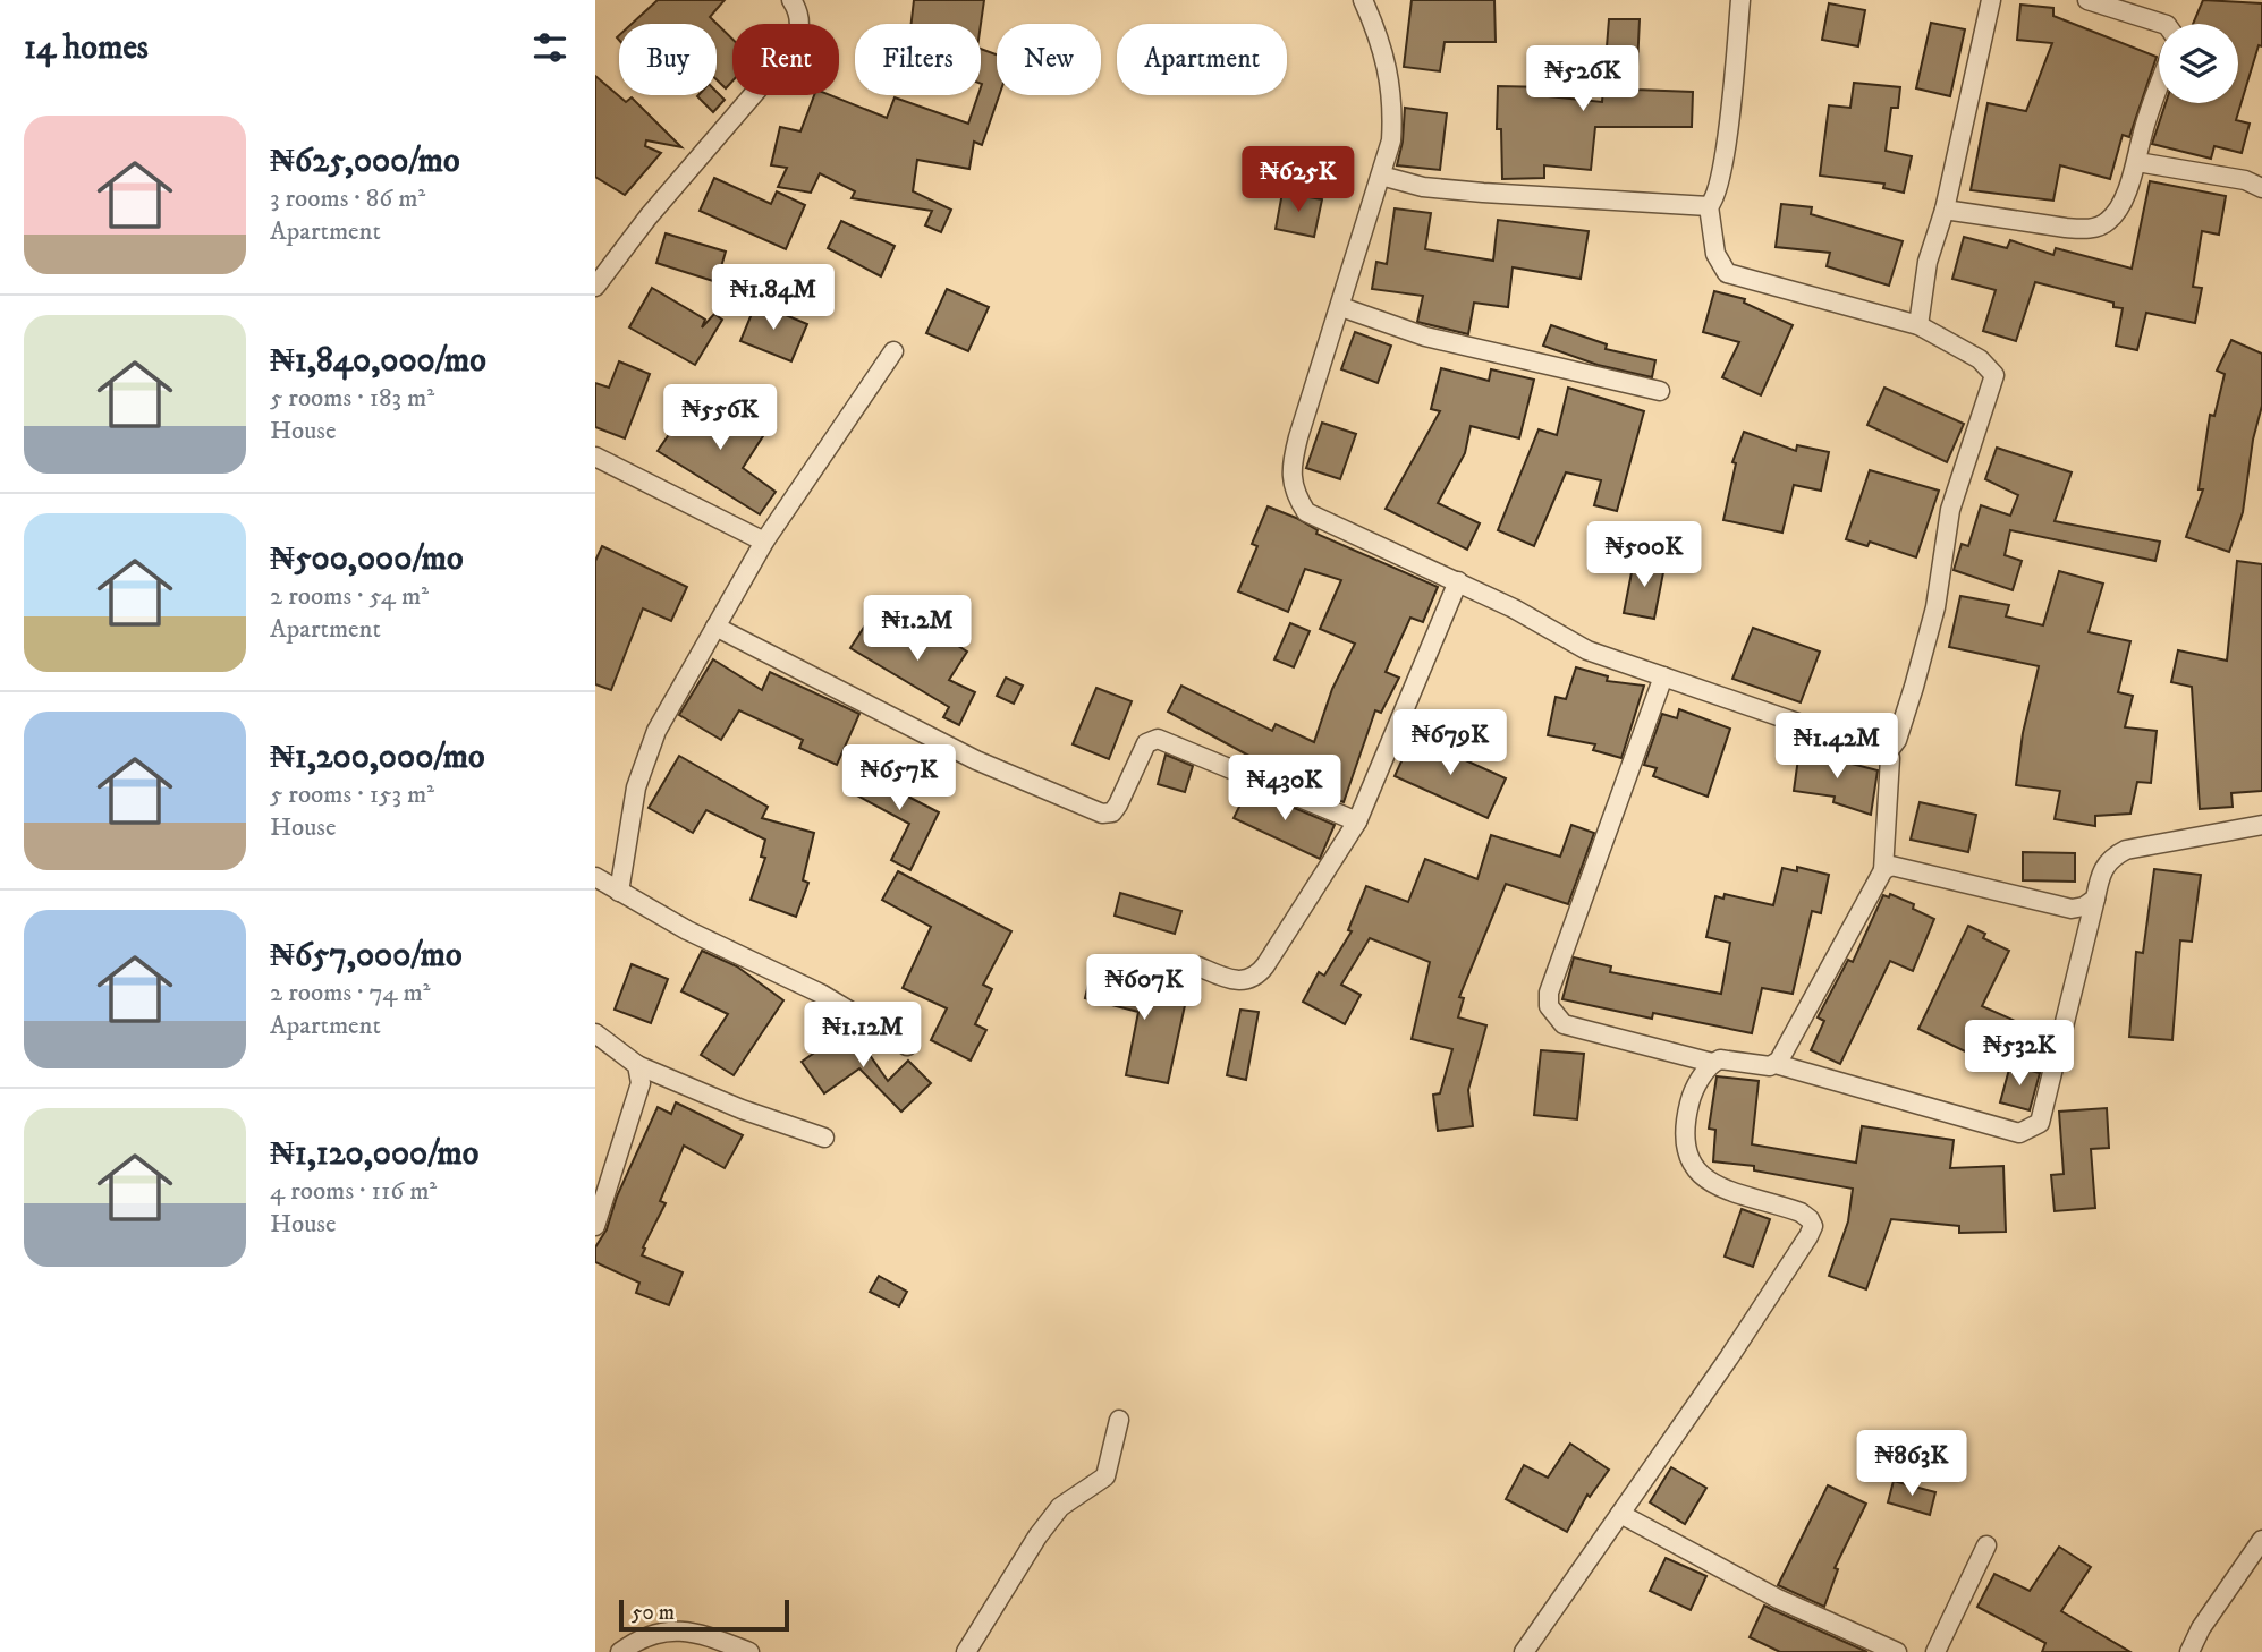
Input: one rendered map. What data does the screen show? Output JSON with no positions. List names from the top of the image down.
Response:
{
  "scale_bar": "50 m",
  "page": {
    "heading": "14 homes",
    "chip": [
      "Buy",
      "Rent",
      "Filters",
      "New",
      "Apartment"
    ],
    "price": [
      "₦526K",
      "₦625K",
      "₦1.84M",
      "₦556K",
      "₦500K",
      "₦1.2M",
      "₦679K",
      "₦1.42M",
      "₦657K",
      "₦430K",
      "₦607K",
      "₦1.12M",
      "₦532K",
      "₦863K"
    ],
    "list": [
      {
        "name": "₦625,000/mo",
        "note": "3 rooms · 86 m² · Apartment"
      },
      {
        "name": "₦1,840,000/mo",
        "note": "5 rooms · 183 m² · House"
      },
      {
        "name": "₦500,000/mo",
        "note": "2 rooms · 54 m² · Apartment"
      },
      {
        "name": "₦1,200,000/mo",
        "note": "5 rooms · 153 m² · House"
      },
      {
        "name": "₦657,000/mo",
        "note": "2 rooms · 74 m² · Apartment"
      },
      {
        "name": "₦1,120,000/mo",
        "note": "4 rooms · 116 m² · House"
      }
    ],
    "scale": "50 m"
  }
}
